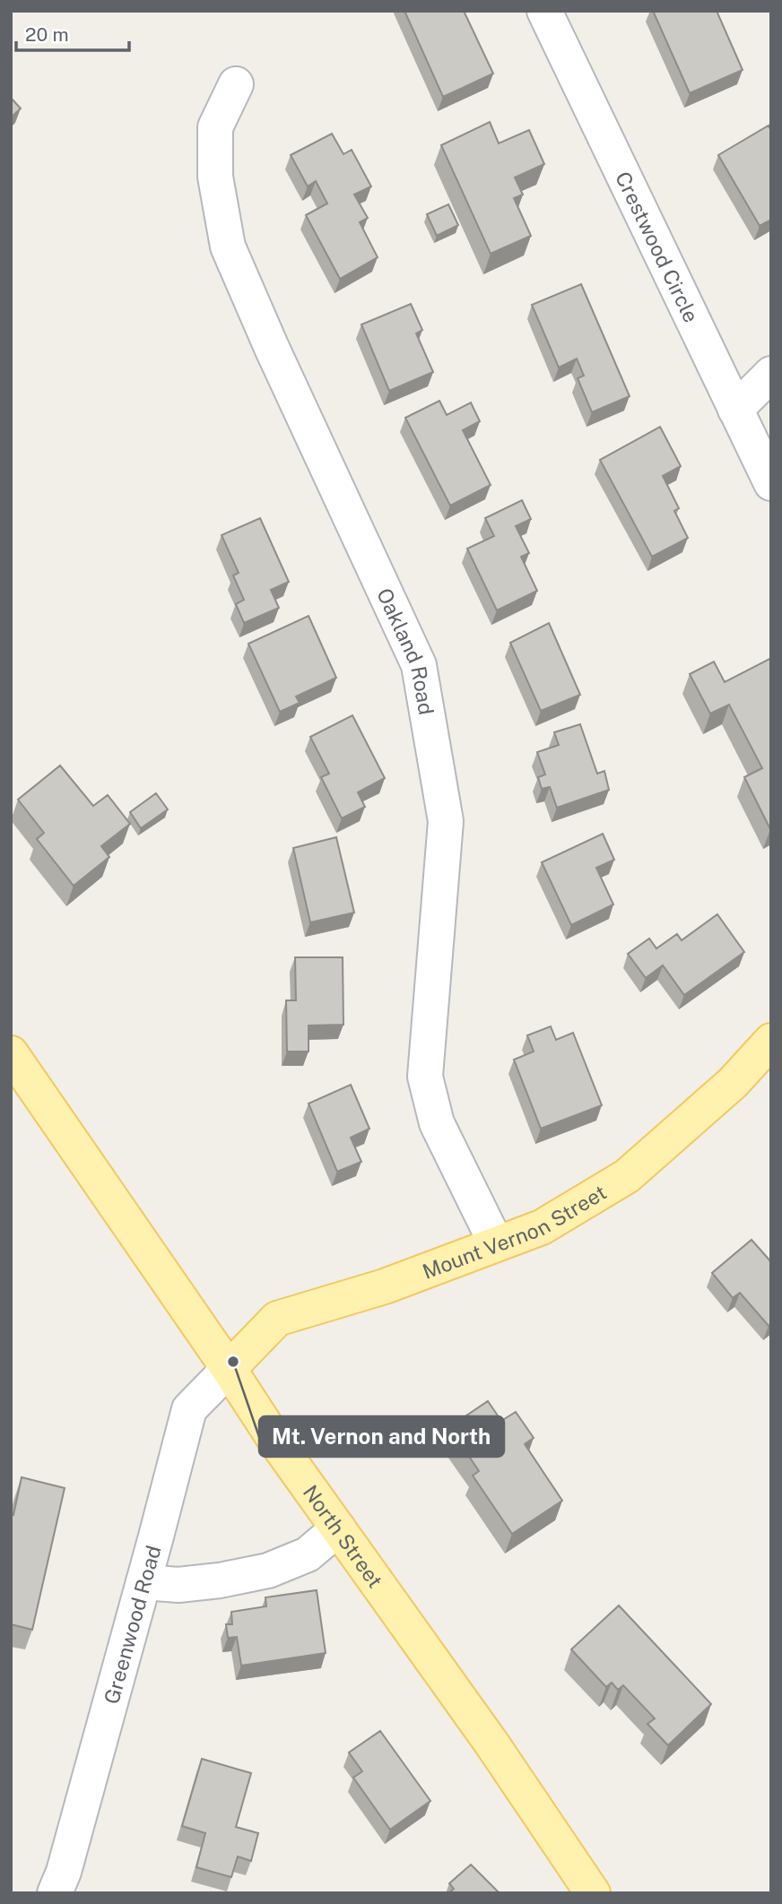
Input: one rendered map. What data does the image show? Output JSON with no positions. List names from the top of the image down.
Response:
{
  "streets": {
    "main road": ["Mount Vernon Street", "North Street"],
    "street": ["Crestwood Circle", "Oakland Road", "Greenwood Road"]
  },
  "crossings": [
    ["Oakland Road", "Mount Vernon Street"],
    ["Mount Vernon Street", "North Street"],
    ["Mount Vernon Street", "Greenwood Road"],
    ["North Street", "Greenwood Road"]
  ],
  "places": ["Mt. Vernon and North"],
  "scale_bar": "20 m"
}
